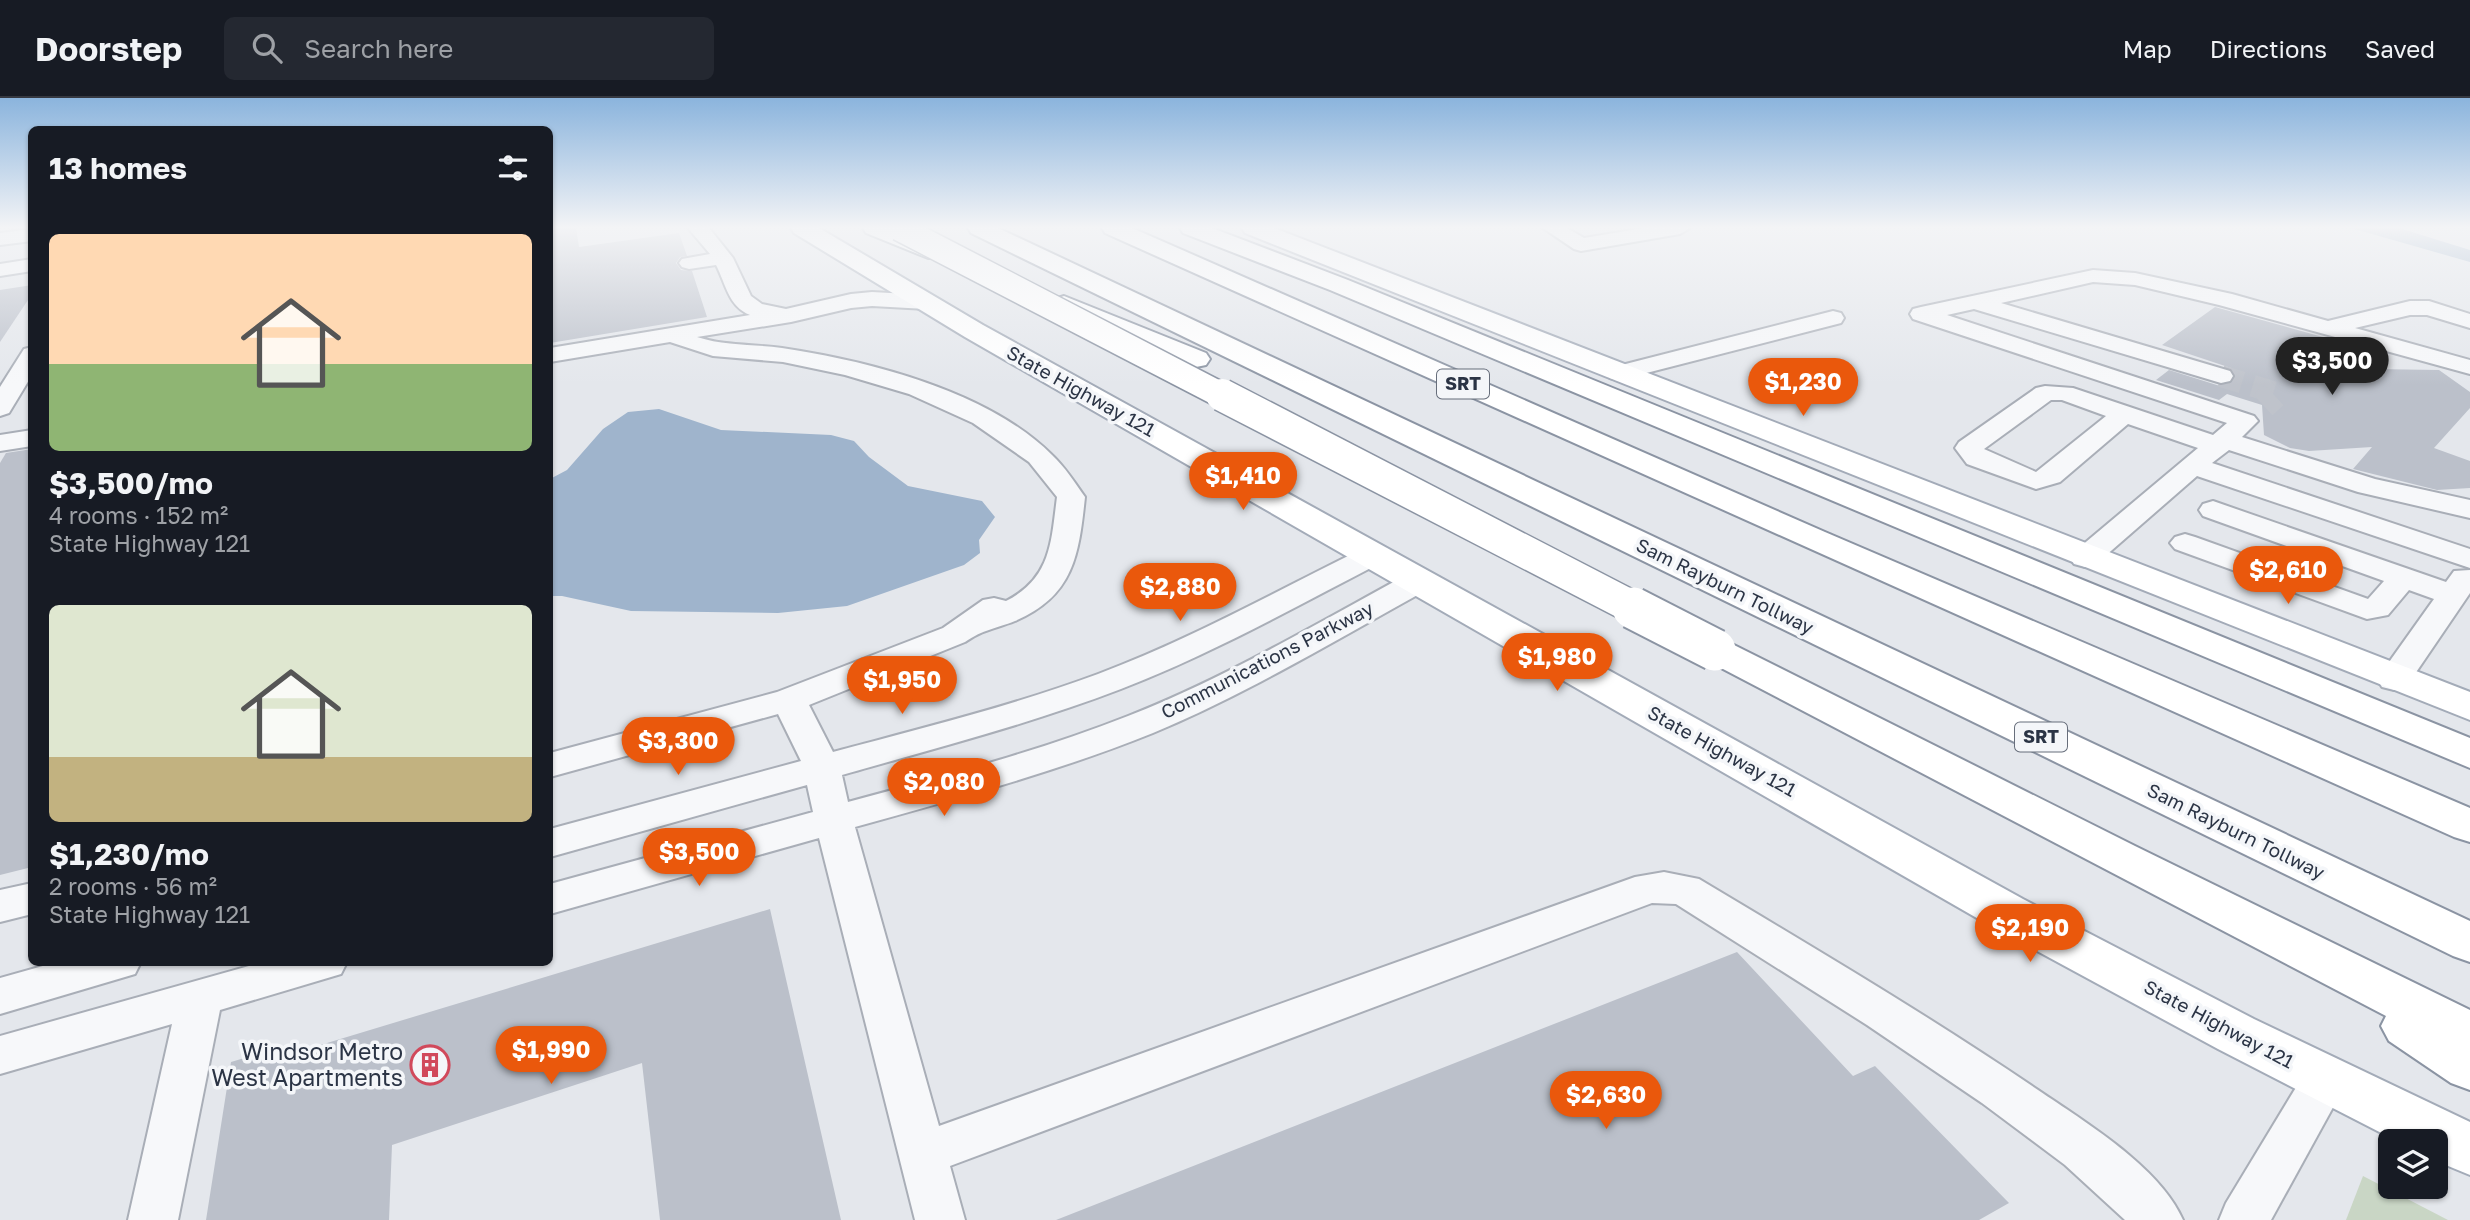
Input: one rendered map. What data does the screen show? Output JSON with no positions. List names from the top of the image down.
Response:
{
  "streets": {
    "main road": ["SRT", "State Highway 121", "Sam Rayburn Tollway"],
    "street": ["Communications Parkway"]
  },
  "crossings": [
    ["State Highway 121", "Communications Parkway"]
  ],
  "places": {
    "building": ["Windsor Metro West Apartments"]
  },
  "page": {
    "header": "Doorstep",
    "search": "Search here",
    "nav": ["Map", "Directions", "Saved"],
    "heading": "13 homes",
    "list": [
      {
        "name": "$3,500/mo",
        "note": "4 rooms · 152 m² · State Highway 121"
      },
      {
        "name": "$1,230/mo",
        "note": "2 rooms · 56 m² · State Highway 121"
      }
    ],
    "price": [
      "$3,500",
      "$1,230",
      "$1,410",
      "$2,610",
      "$2,880",
      "$1,980",
      "$1,950",
      "$3,300",
      "$2,080",
      "$3,500",
      "$2,190",
      "$1,990",
      "$2,630"
    ]
  }
}
